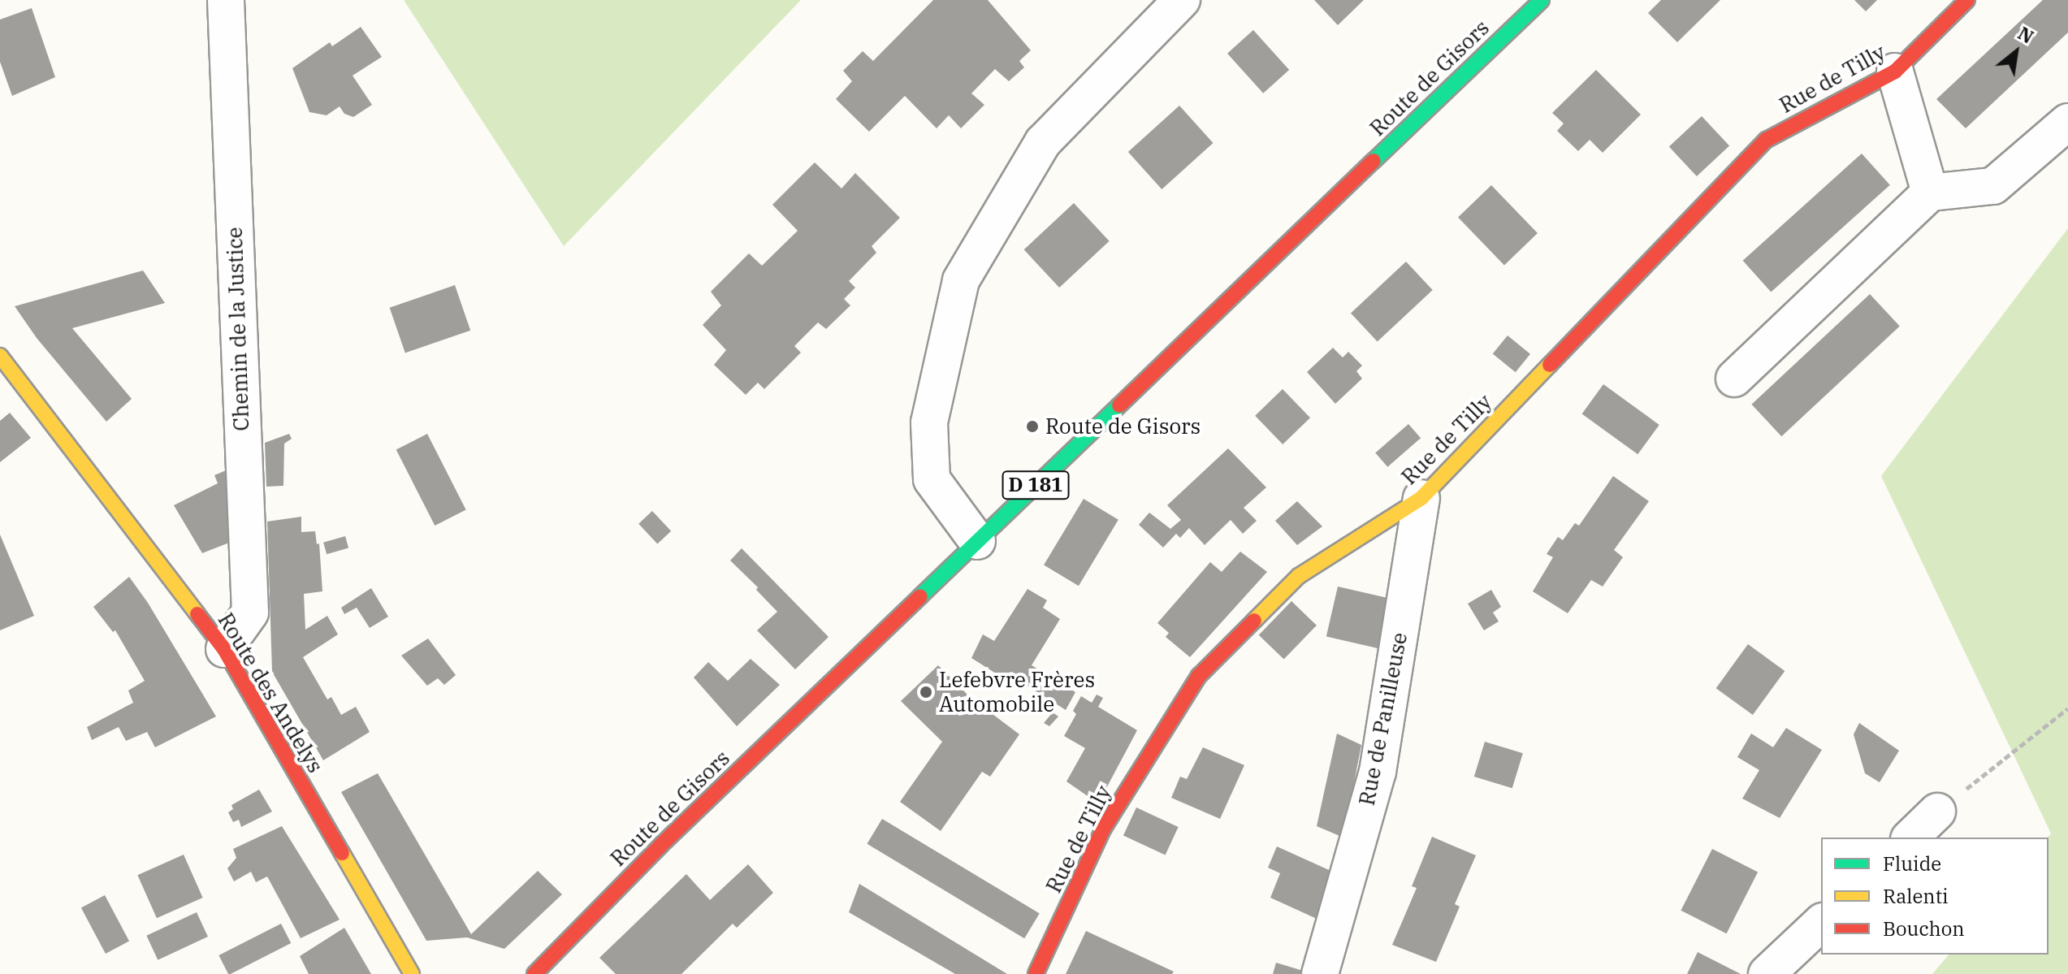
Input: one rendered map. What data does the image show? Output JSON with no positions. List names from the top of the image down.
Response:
{
  "streets": {
    "main road": [
      "Route de Gisors",
      "Rue de Tilly",
      "D 181",
      "Route des Andelys"
    ],
    "street": ["Chemin de la Justice", "Rue de Panilleuse"]
  },
  "crossings": [
    ["Rue de Tilly", "Rue de Panilleuse"],
    ["Chemin de la Justice", "Route des Andelys"]
  ],
  "places": ["Route de Gisors", "Lefebvre Frères Automobile"],
  "legend": ["Fluide", "Ralenti", "Bouchon"],
  "north": "top right"
}
